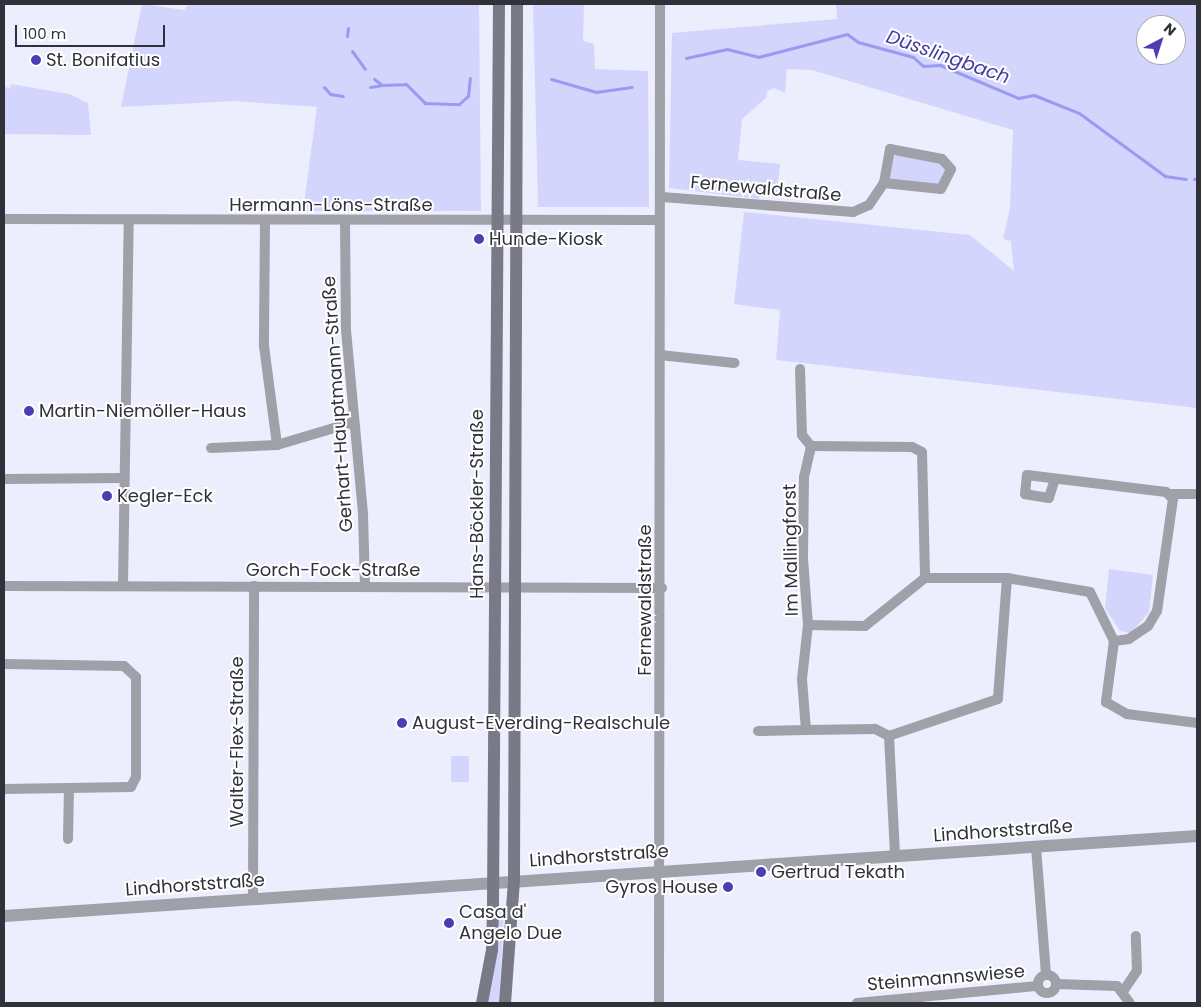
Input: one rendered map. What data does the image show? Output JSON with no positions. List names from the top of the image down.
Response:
{
  "streets": {
    "main road": ["Hans-Böckler-Straße"],
    "street": [
      "Fernewaldstraße",
      "Hermann-Löns-Straße",
      "Gerhart-Hauptmann-Straße",
      "Im Mallingforst",
      "Gorch-Fock-Straße",
      "Walter-Flex-Straße",
      "Lindhorststraße",
      "Steinmannswiese"
    ]
  },
  "crossings": [
    ["Fernewaldstraße", "Hermann-Löns-Straße"],
    ["Fernewaldstraße", "Gorch-Fock-Straße"],
    ["Fernewaldstraße", "Lindhorststraße"],
    ["Hermann-Löns-Straße", "Gerhart-Hauptmann-Straße"],
    ["Hermann-Löns-Straße", "Hans-Böckler-Straße"],
    ["Gerhart-Hauptmann-Straße", "Gorch-Fock-Straße"],
    ["Hans-Böckler-Straße", "Gorch-Fock-Straße"],
    ["Hans-Böckler-Straße", "Lindhorststraße"],
    ["Gorch-Fock-Straße", "Walter-Flex-Straße"],
    ["Walter-Flex-Straße", "Lindhorststraße"],
    ["Lindhorststraße", "Steinmannswiese"]
  ],
  "water": ["Düsslingbach"],
  "places": [
    "St. Bonifatius",
    "Hunde-Kiosk",
    "Martin-Niemöller-Haus",
    "Kegler-Eck",
    "August-Everding-Realschule",
    "Gertrud Tekath",
    "Gyros House",
    "Casa d' Angelo Due"
  ],
  "scale_bar": "100 m",
  "north": "top right"
}
